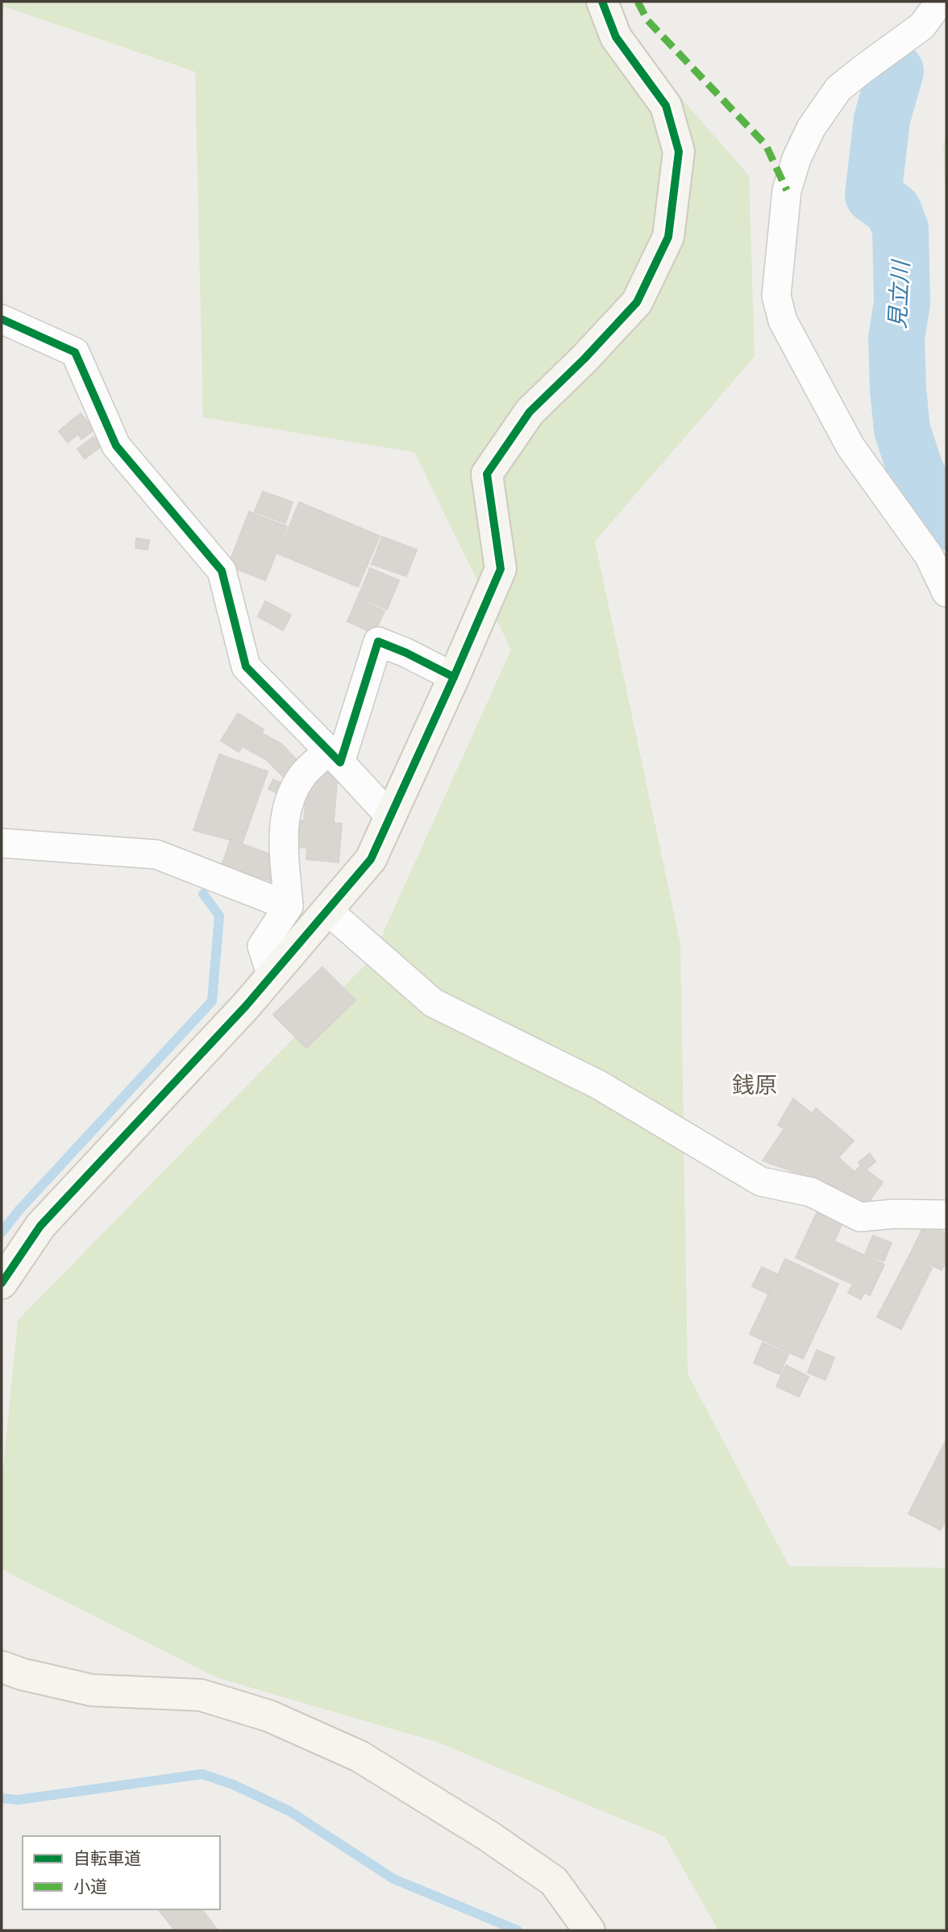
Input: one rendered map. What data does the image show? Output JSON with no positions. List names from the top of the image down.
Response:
{
  "districts": ["銭原"],
  "water": ["見立川"],
  "legend": ["自転車道", "小道"]
}
